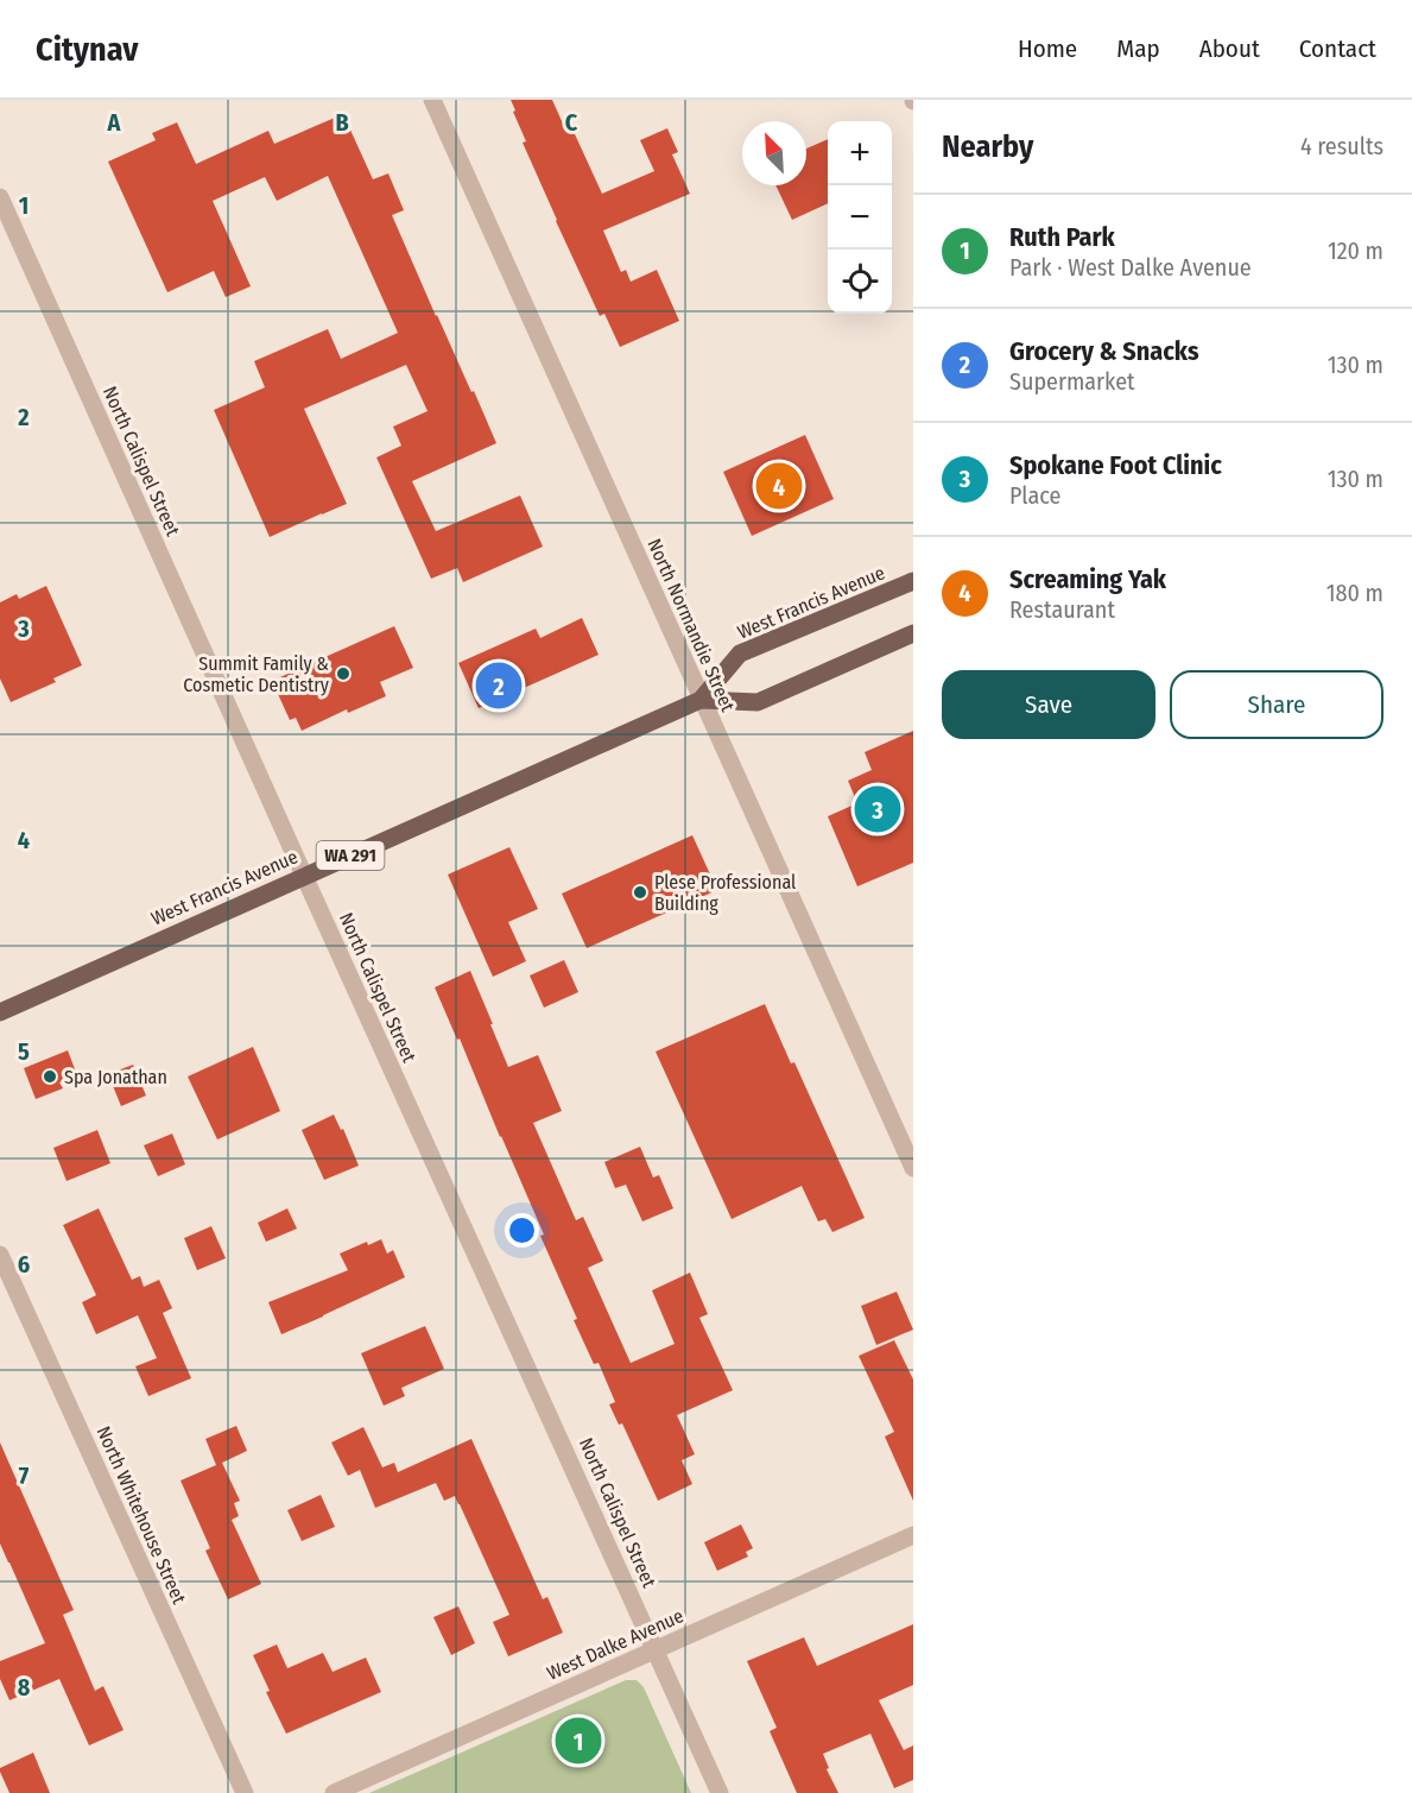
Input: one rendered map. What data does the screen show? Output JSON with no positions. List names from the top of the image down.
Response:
{
  "streets": {
    "main road": ["West Francis Avenue", "WA 291"],
    "street": [
      "North Calispel Street",
      "North Normandie Street",
      "North Whitehouse Street",
      "West Dalke Avenue"
    ]
  },
  "crossings": [
    ["North Calispel Street", "West Francis Avenue"],
    ["North Calispel Street", "West Dalke Avenue"],
    ["West Francis Avenue", "North Normandie Street"]
  ],
  "places": ["Summit Family & Cosmetic Dentistry", "Plese Professional Building", "Spa Jonathan"],
  "north": "top left",
  "page": {
    "header": "Citynav",
    "nav": [
      "Home",
      "Map",
      "About",
      "Contact"
    ],
    "heading": ["Nearby", "4 results"],
    "map_buttons": ["+", "−"],
    "list": [
      {
        "mark": "1",
        "name": "Ruth Park",
        "note": "Park · West Dalke Avenue",
        "value": "120 m"
      },
      {
        "mark": "2",
        "name": "Grocery & Snacks",
        "note": "Supermarket",
        "value": "130 m"
      },
      {
        "mark": "3",
        "name": "Spokane Foot Clinic",
        "note": "Place",
        "value": "130 m"
      },
      {
        "mark": "4",
        "name": "Screaming Yak",
        "note": "Restaurant",
        "value": "180 m"
      }
    ],
    "pins": [
      "4",
      "2",
      "3",
      "1"
    ],
    "buttons": ["Save", "Share"]
  },
  "grid": {
    "columns": ["A", "B", "C"],
    "rows": [
      "1",
      "2",
      "3",
      "4",
      "5",
      "6",
      "7",
      "8"
    ]
  }
}
